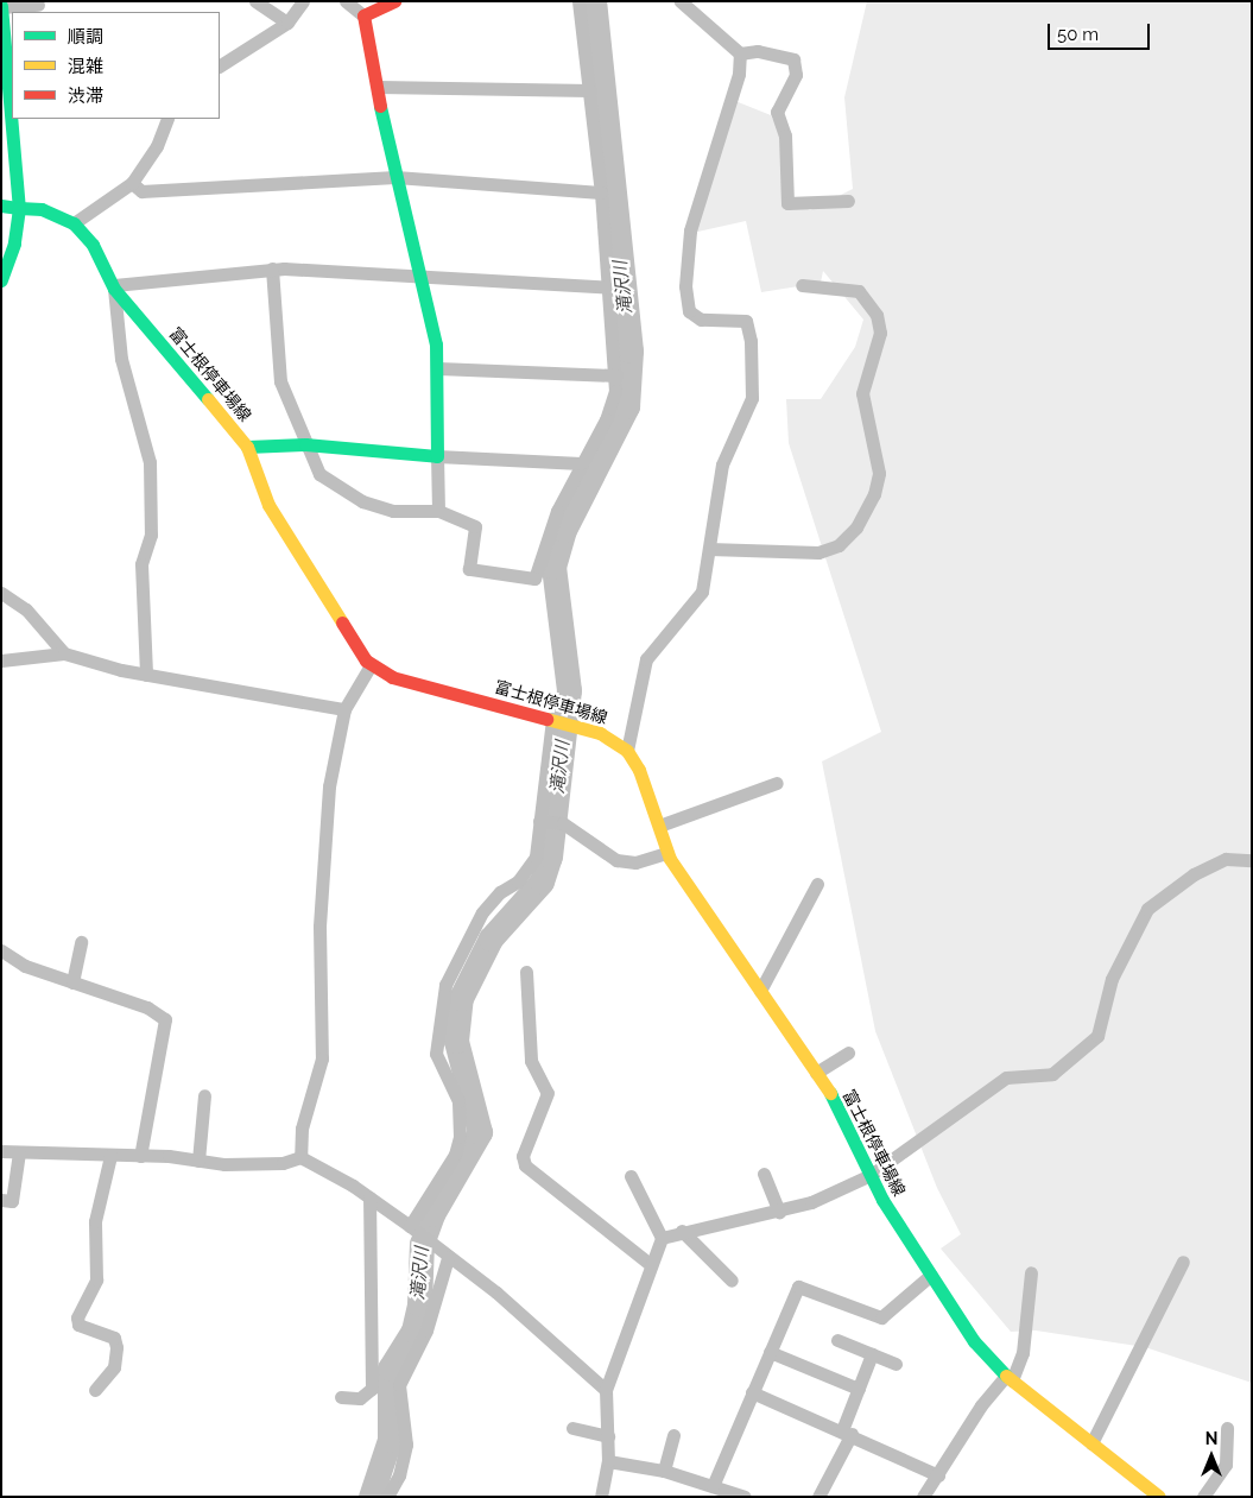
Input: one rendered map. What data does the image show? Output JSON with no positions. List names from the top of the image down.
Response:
{
  "streets": {
    "main road": ["富士根停車場線"]
  },
  "water": ["滝沢川"],
  "legend": ["順調", "混雑", "渋滞"],
  "scale_bar": "50 m",
  "north": "top"
}
